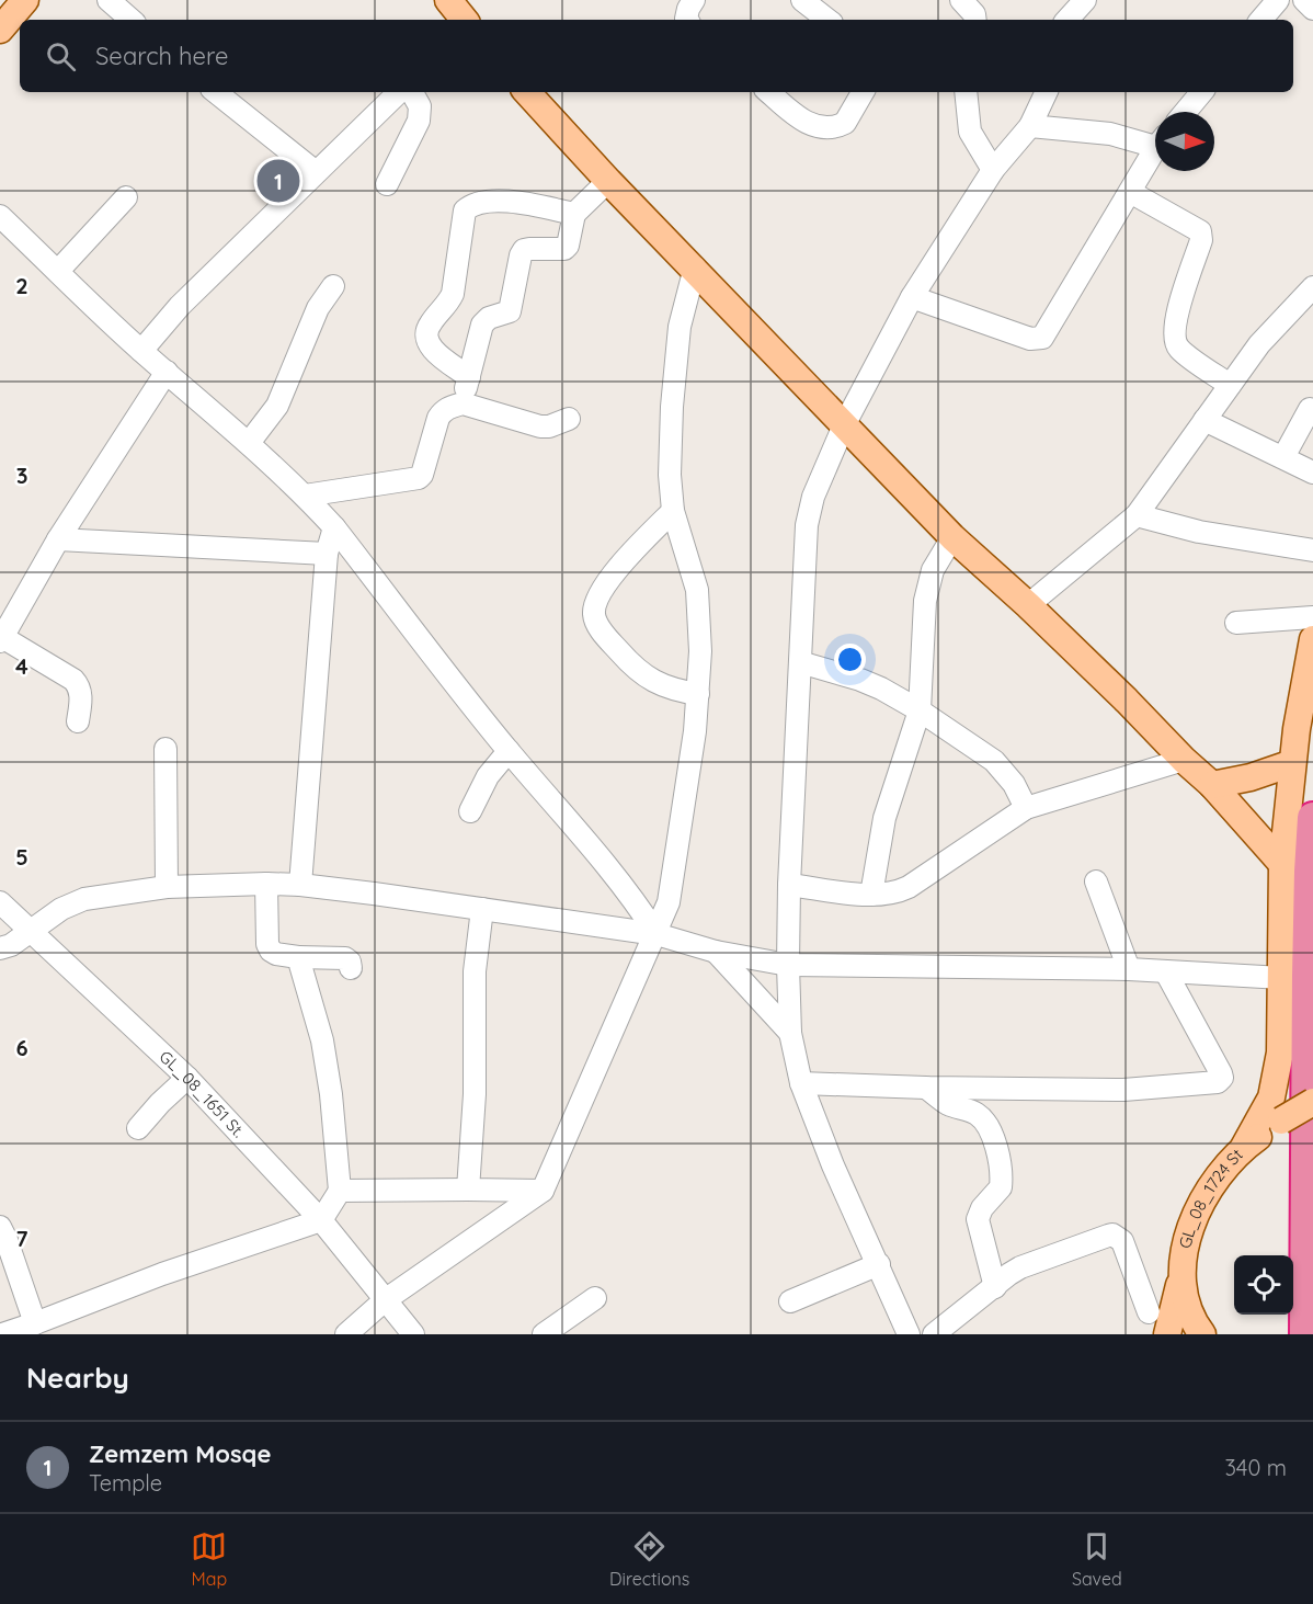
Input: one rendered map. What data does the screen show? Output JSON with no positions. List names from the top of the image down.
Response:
{
  "streets": {
    "main road": ["GL_08_1724 St"],
    "street": ["GL_08_1651 St."]
  },
  "north": "right",
  "page": {
    "search": "Search here",
    "pins": "1",
    "heading": "Nearby",
    "list": [
      {
        "mark": "1",
        "name": "Zemzem Mosqe",
        "note": "Temple",
        "value": "340 m"
      }
    ],
    "nav": ["Map", "Directions", "Saved"]
  },
  "grid": {
    "rows": [
      "2",
      "3",
      "4",
      "5",
      "6",
      "7"
    ]
  }
}
